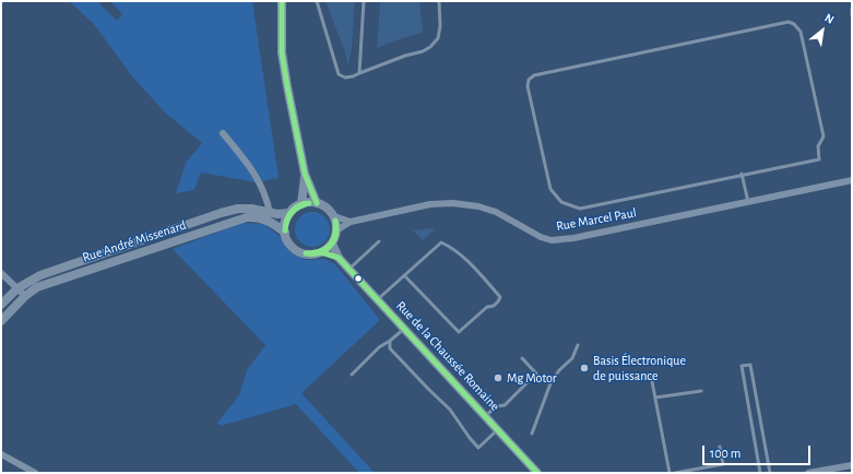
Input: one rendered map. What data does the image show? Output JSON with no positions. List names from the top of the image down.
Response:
{
  "streets": {
    "street": ["Rue Marcel Paul", "Rue André Missenard", "Rue de la Chaussée Romaine"]
  },
  "crossings": [
    ["Rue Marcel Paul", "Rue André Missenard"],
    ["Rue Marcel Paul", "Rue de la Chaussée Romaine"],
    ["Rue André Missenard", "Rue de la Chaussée Romaine"]
  ],
  "places": ["Basis Électronique de puissance", "Mg Motor"],
  "scale_bar": "100 m",
  "north": "top right"
}
